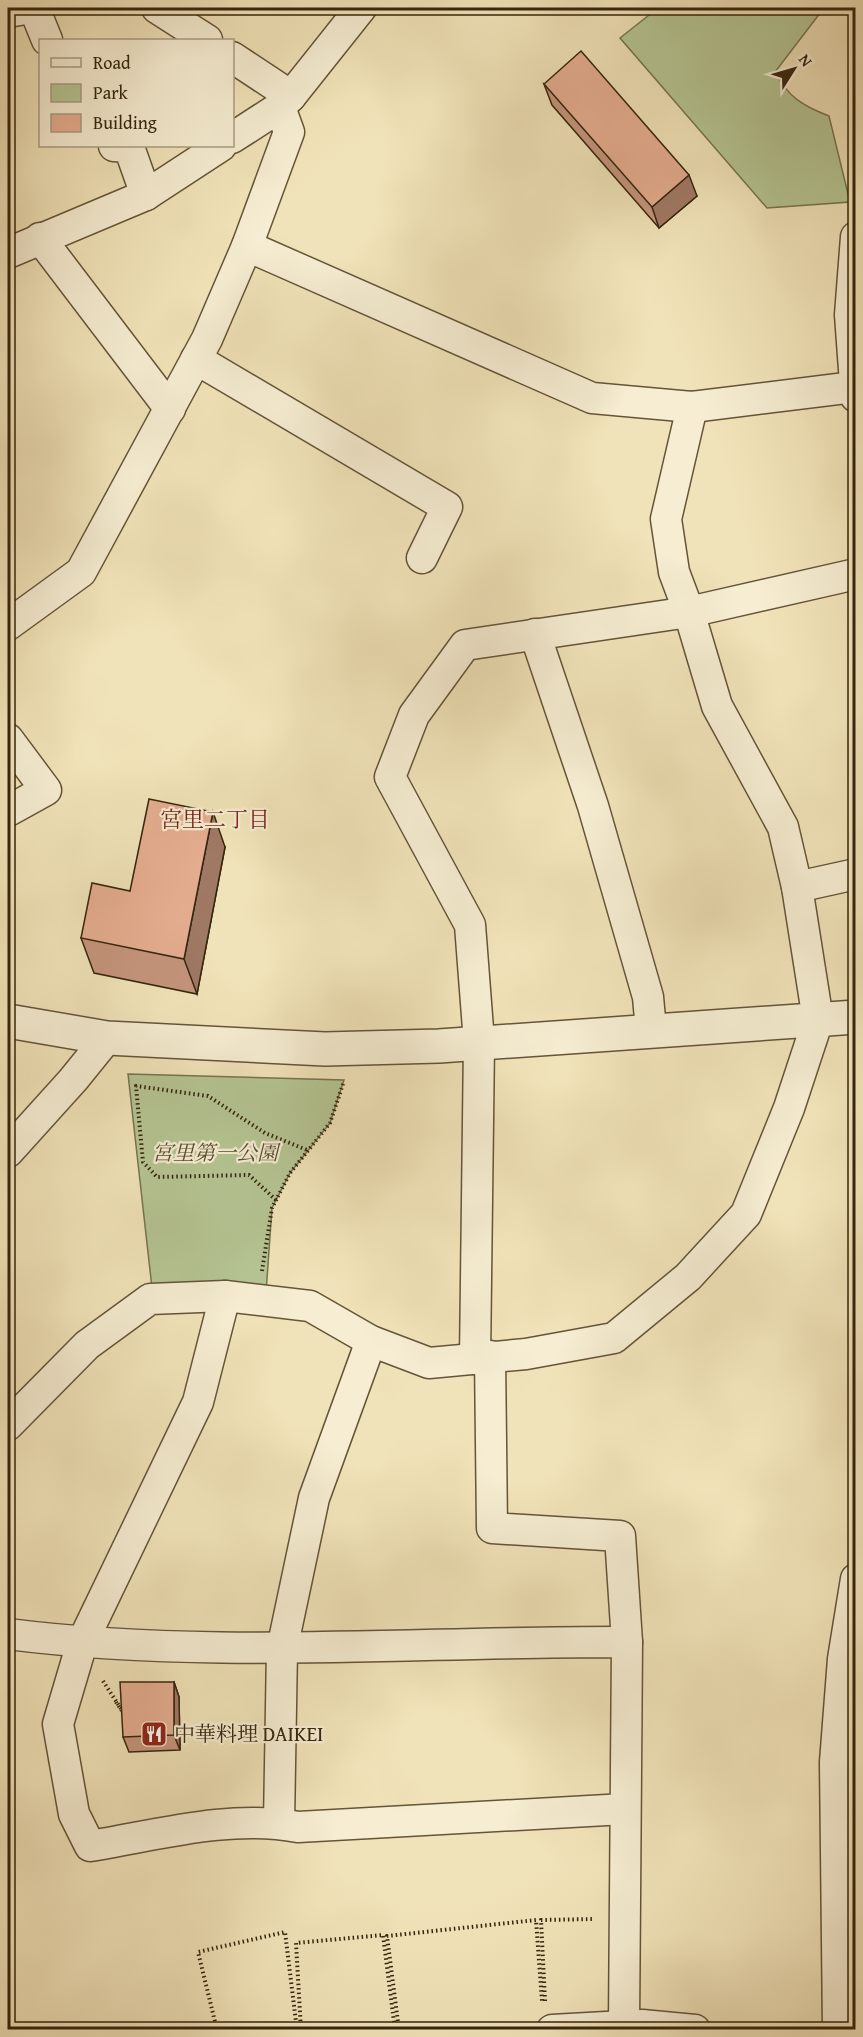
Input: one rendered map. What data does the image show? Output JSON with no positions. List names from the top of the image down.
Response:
{
  "districts": ["宮里二丁目"],
  "parks": ["宮里第一公園"],
  "places": {
    "restaurant": ["中華料理 DAIKEI"]
  },
  "legend": ["Road", "Park", "Building"],
  "north": "top right"
}
